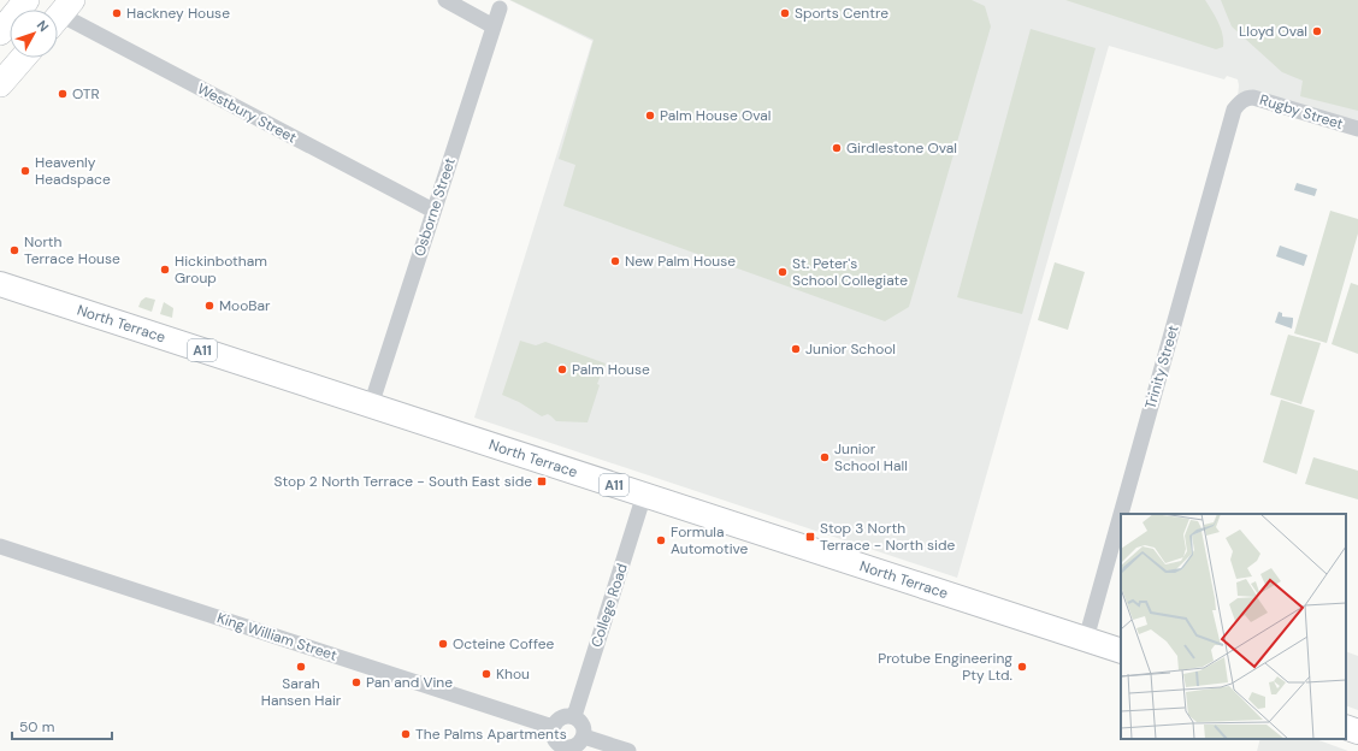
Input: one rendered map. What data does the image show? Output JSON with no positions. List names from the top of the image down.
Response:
{
  "streets": {
    "main road": ["North Terrace", "A11"],
    "street": [
      "Rugby Street",
      "Westbury Street",
      "Osborne Street",
      "Trinity Street",
      "College Road",
      "King William Street"
    ]
  },
  "crossings": [
    ["Rugby Street", "Trinity Street"],
    ["Westbury Street", "Osborne Street"],
    ["Osborne Street", "North Terrace"],
    ["North Terrace", "Trinity Street"],
    ["North Terrace", "College Road"],
    ["College Road", "King William Street"]
  ],
  "places": {
    "other": [
      "Hackney House",
      "Sports Centre",
      "Lloyd Oval",
      "OTR",
      "Palm House Oval",
      "Girdlestone Oval",
      "Heavenly Headspace",
      "North Terrace House",
      "New Palm House",
      "Hickinbotham Group",
      "St. Peter's School Collegiate",
      "MooBar",
      "Junior School",
      "Palm House",
      "Junior School Hall",
      "Formula Automotive",
      "Octeine Coffee",
      "Sarah Hansen Hair",
      "Protube Engineering Pty Ltd.",
      "Khou",
      "Pan and Vine",
      "The Palms Apartments"
    ],
    "transit": ["Stop 2 North Terrace - South East side", "Stop 3 North Terrace - North side"]
  },
  "scale_bar": "50 m",
  "north": "top right"
}
